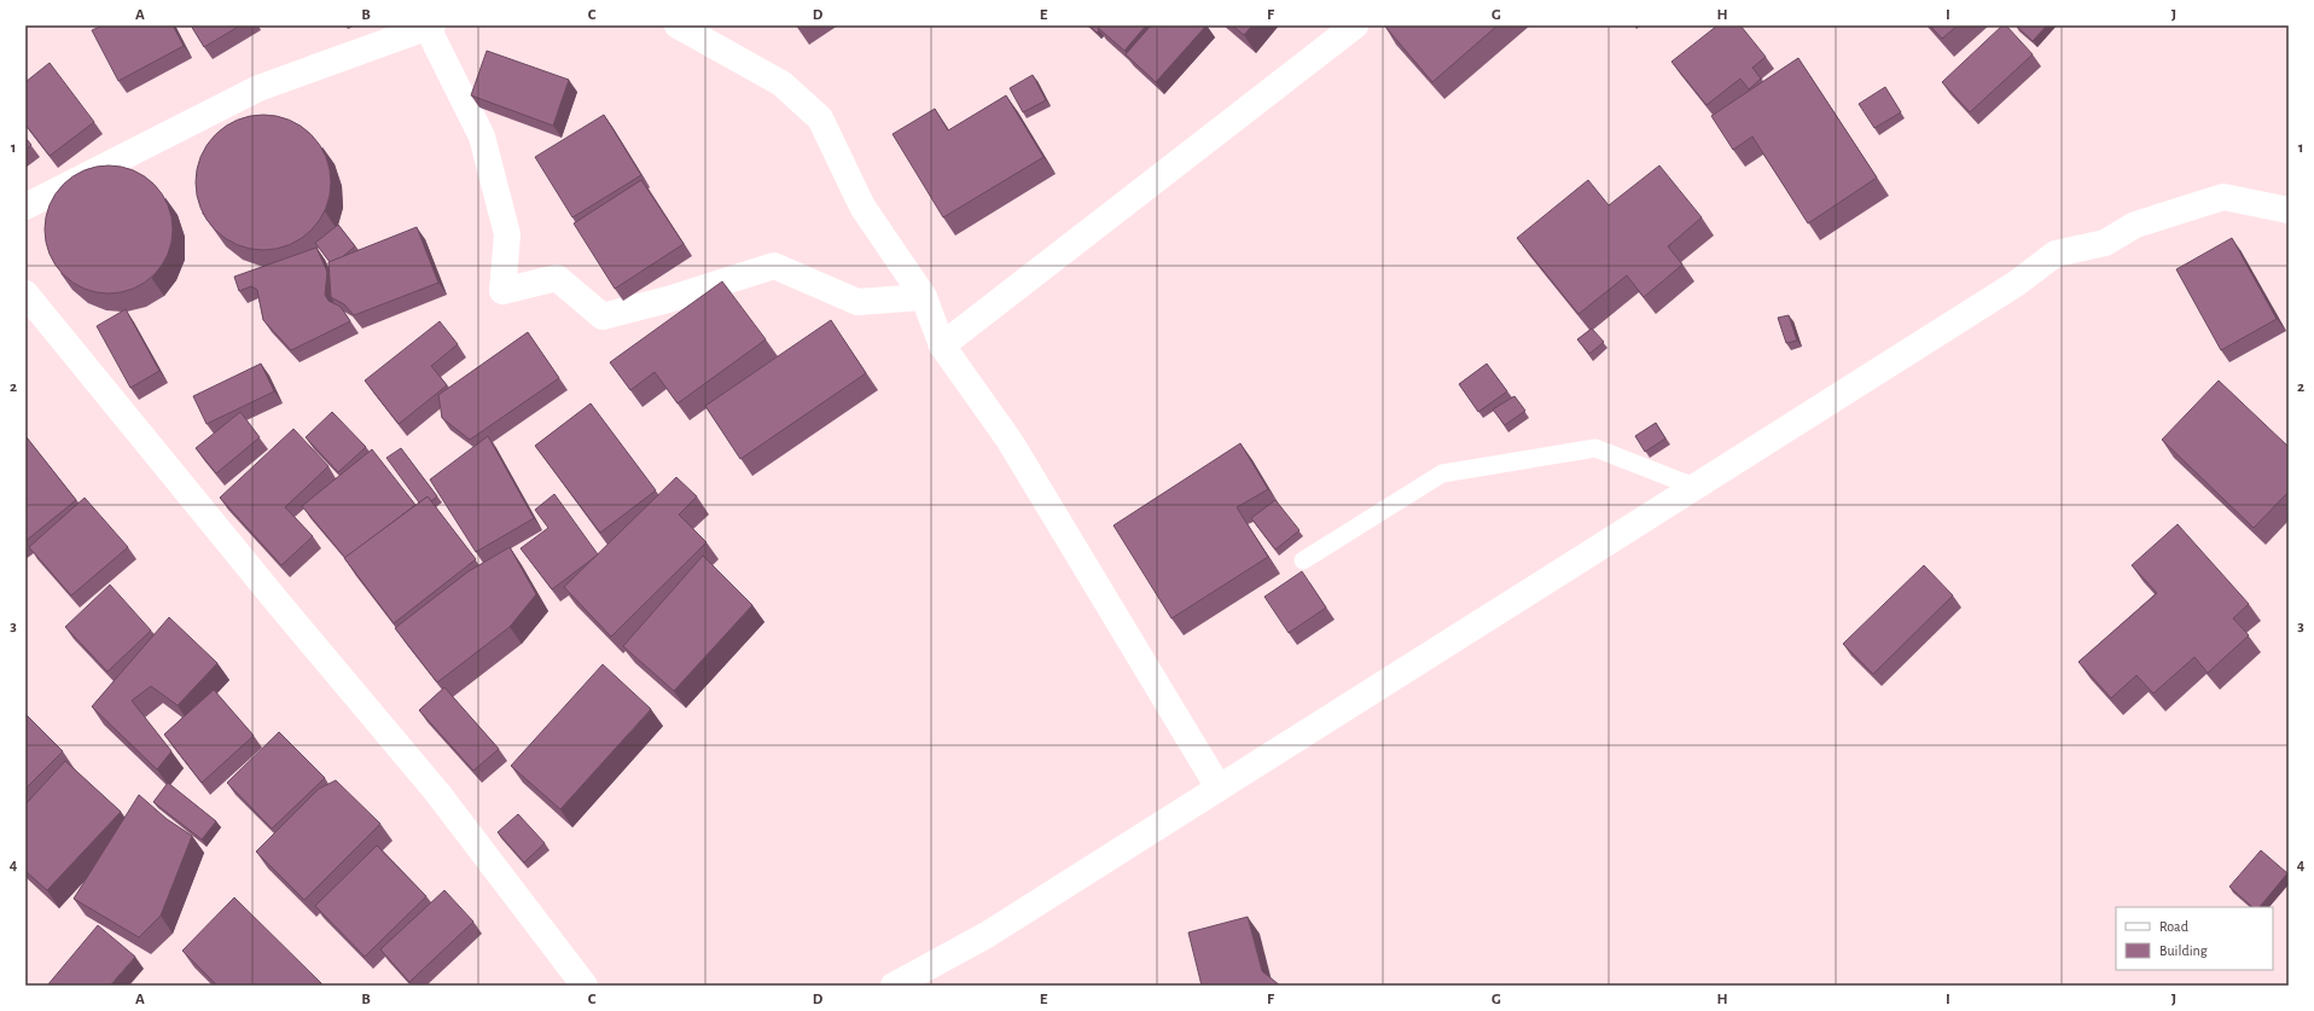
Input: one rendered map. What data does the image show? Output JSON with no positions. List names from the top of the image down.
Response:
{
  "legend": ["Road", "Building"],
  "grid": {
    "columns": [
      "A",
      "B",
      "C",
      "D",
      "E",
      "F",
      "G",
      "H",
      "I",
      "J"
    ],
    "rows": [
      "1",
      "2",
      "3",
      "4"
    ]
  }
}
